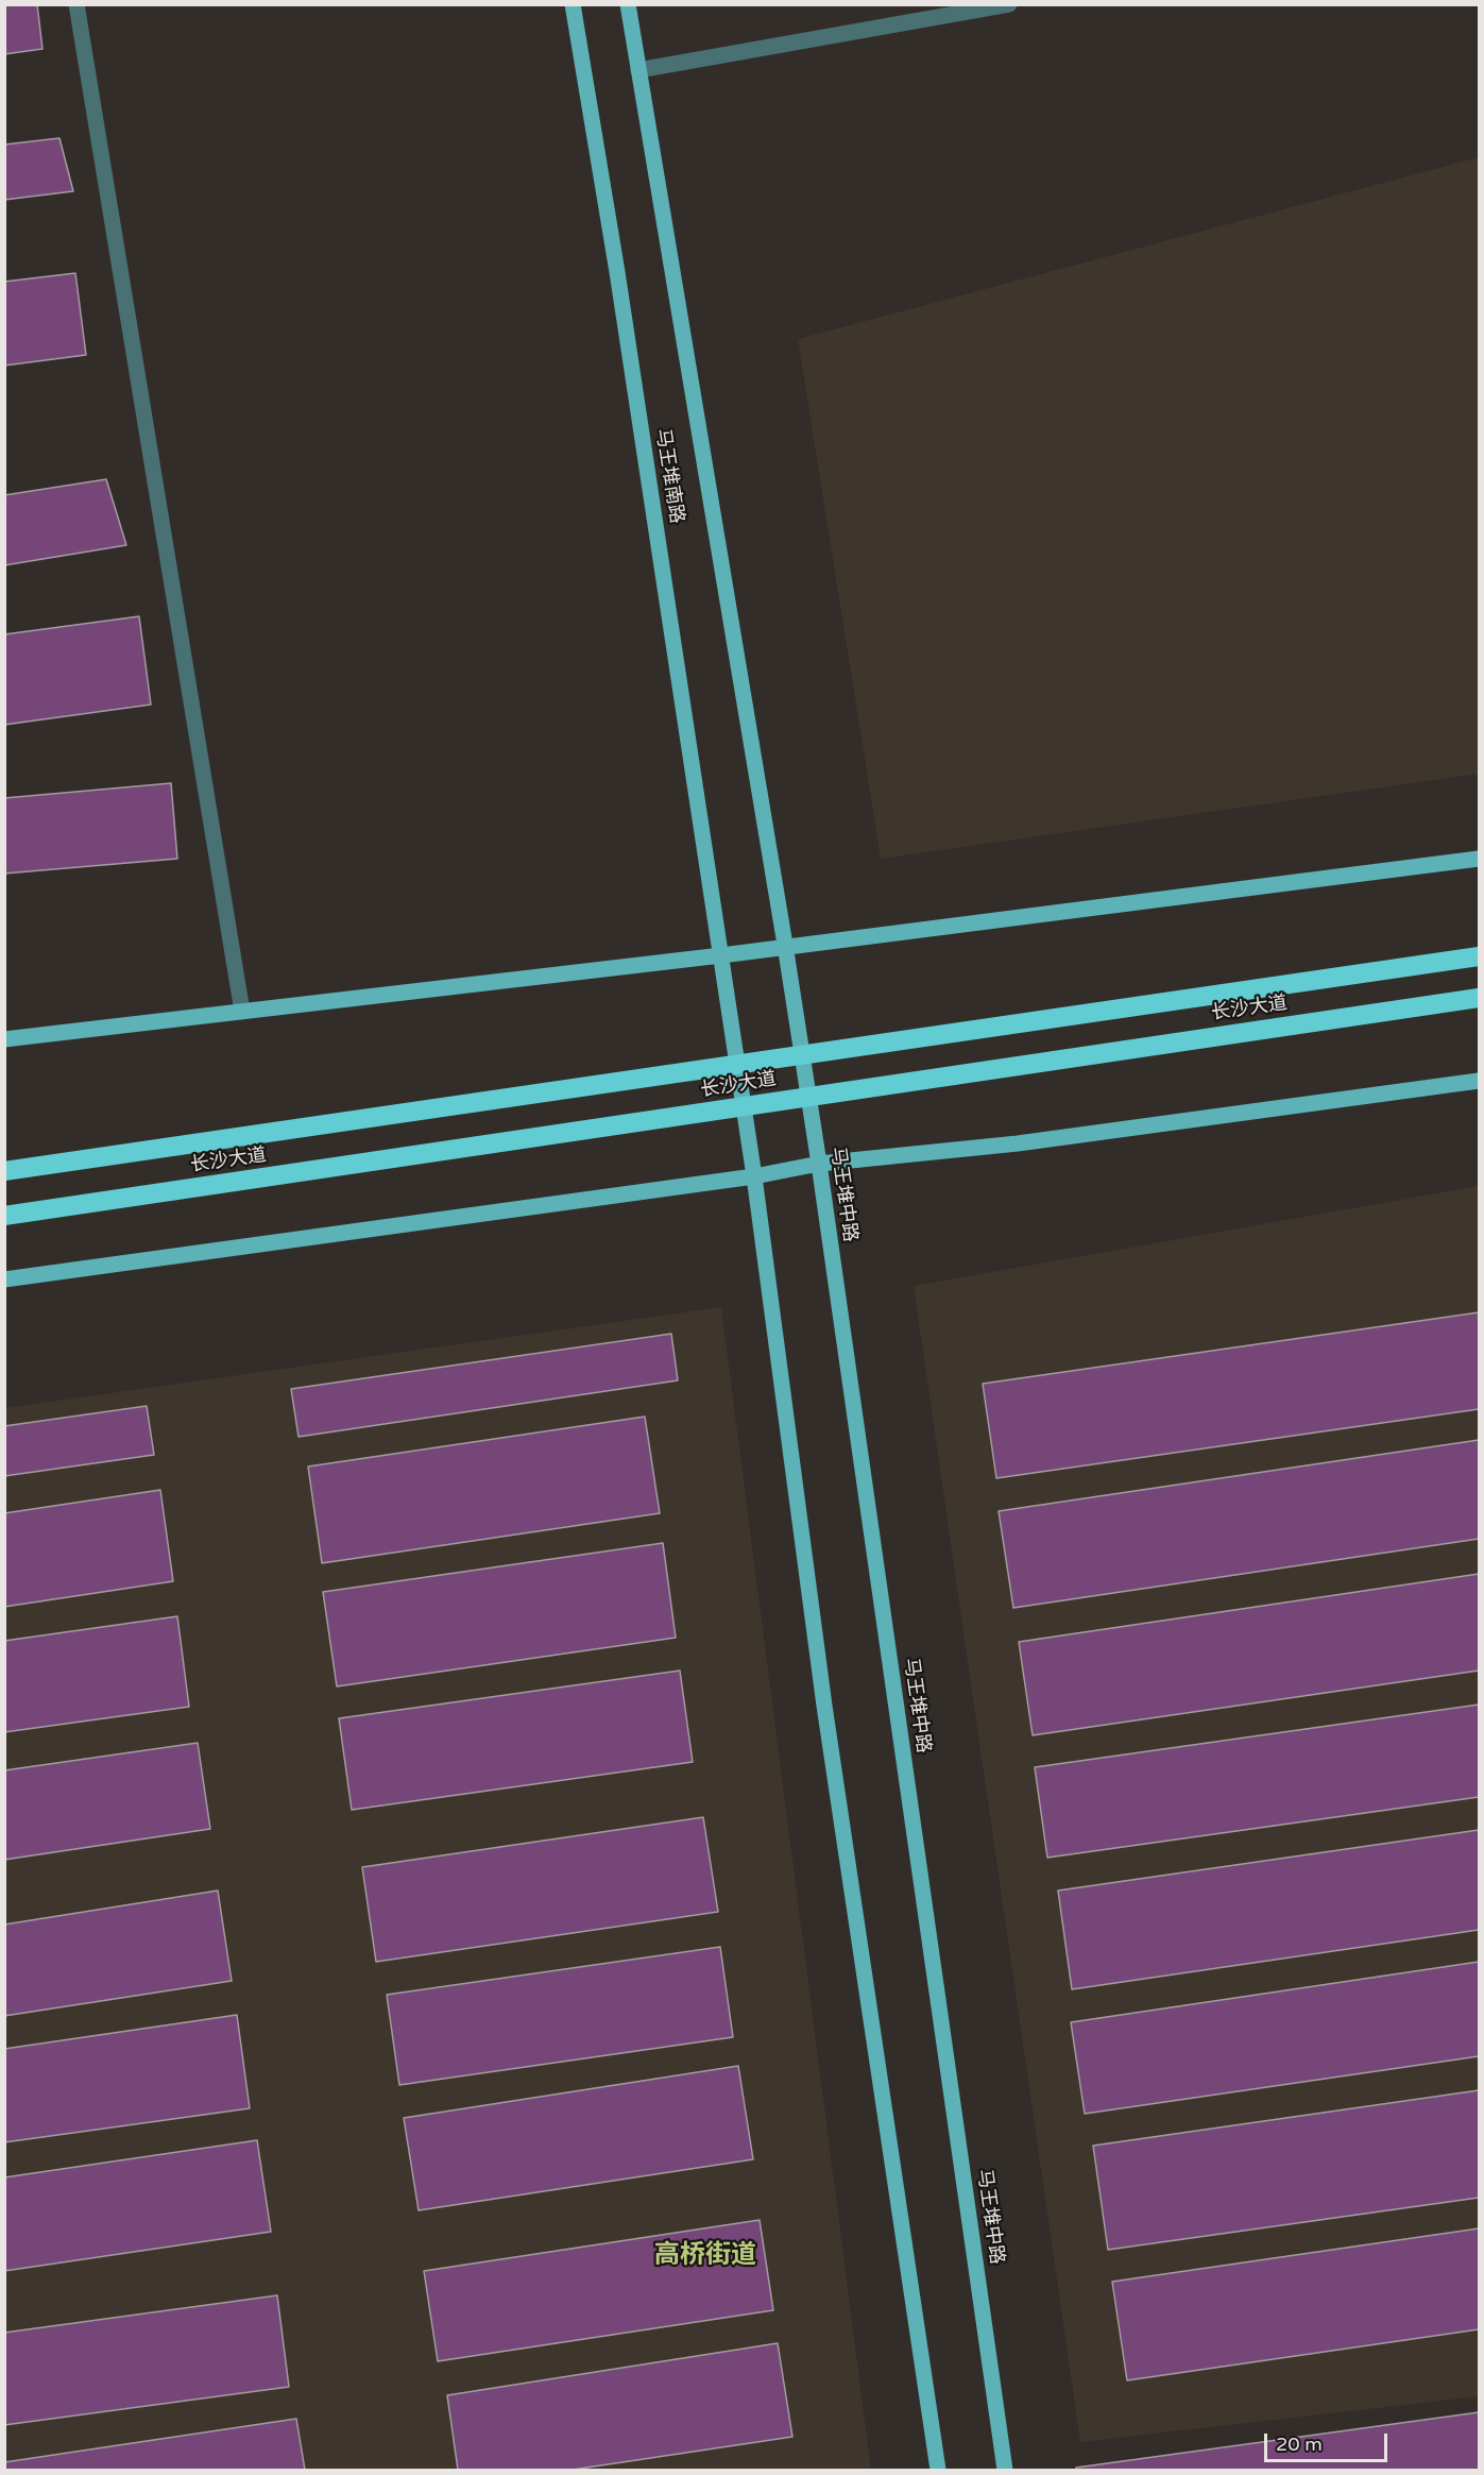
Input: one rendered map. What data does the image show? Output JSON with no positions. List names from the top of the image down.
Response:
{
  "streets": {
    "highway": ["长沙大道"],
    "main road": ["马王堆南路", "马王堆中路"]
  },
  "crossings": [
    ["马王堆南路", "马王堆中路"]
  ],
  "districts": ["高桥街道"],
  "scale_bar": "20 m"
}
